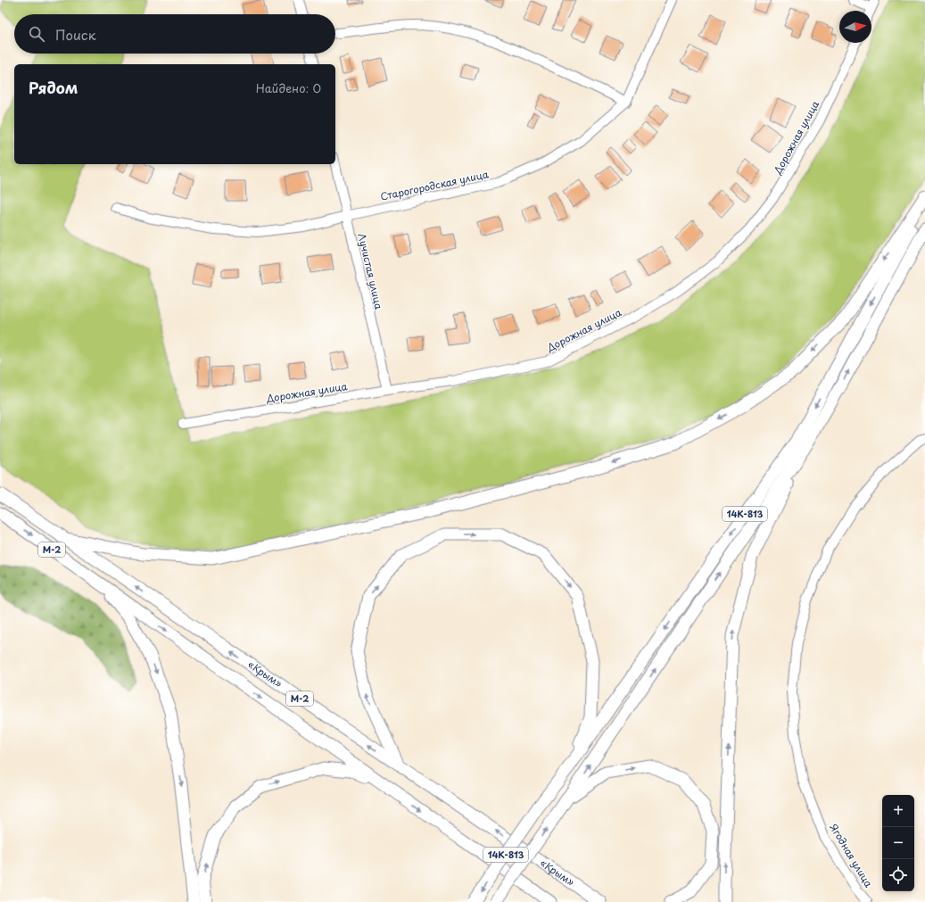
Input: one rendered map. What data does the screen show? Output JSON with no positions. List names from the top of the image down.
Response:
{
  "streets": {
    "main road": ["14К-813", "М-2", "«Крым»"],
    "street": [
      "Дорожная улица",
      "Старогородская улица",
      "Лучистая улица",
      "Ягодная улица"
    ]
  },
  "crossings": [
    ["Дорожная улица", "Лучистая улица"],
    ["Старогородская улица", "Лучистая улица"]
  ],
  "north": "right",
  "page": {
    "search": "Поиск",
    "heading": ["Рядом", "Найдено: 0"],
    "map_buttons": ["+", "−"]
  }
}
